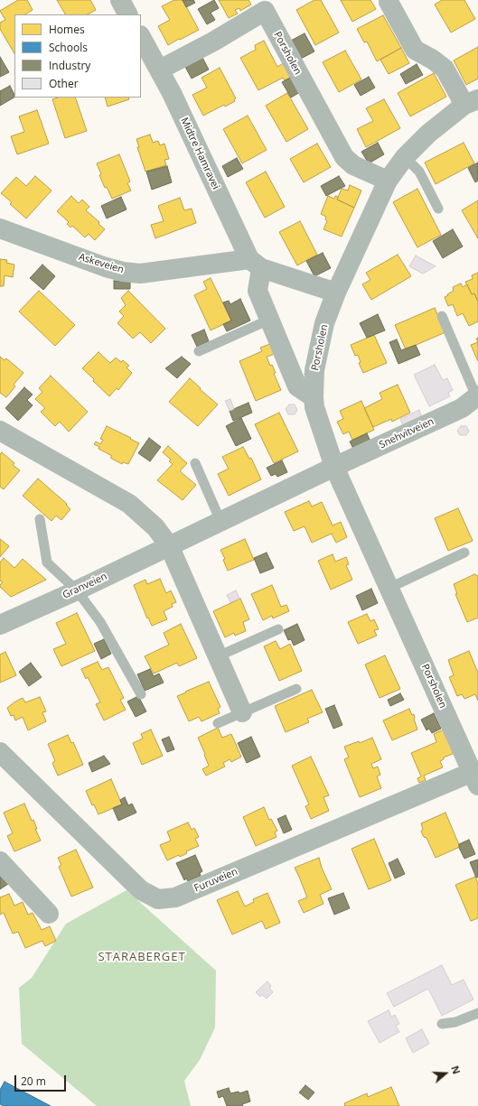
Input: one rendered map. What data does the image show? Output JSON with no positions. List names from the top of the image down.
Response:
{
  "streets": {
    "street": [
      "Porsholen",
      "Midtre Hamravei",
      "Askeveien",
      "Snehvitveien",
      "Granveien",
      "Furuveien"
    ]
  },
  "crossings": [
    ["Porsholen", "Midtre Hamravei"],
    ["Porsholen", "Snehvitveien"],
    ["Porsholen", "Granveien"],
    ["Porsholen", "Furuveien"],
    ["Midtre Hamravei", "Askeveien"],
    ["Snehvitveien", "Granveien"]
  ],
  "districts": ["STARABERGET"],
  "legend": [
    "Homes",
    "Schools",
    "Industry",
    "Other"
  ],
  "scale_bar": "20 m",
  "north": "right"
}
